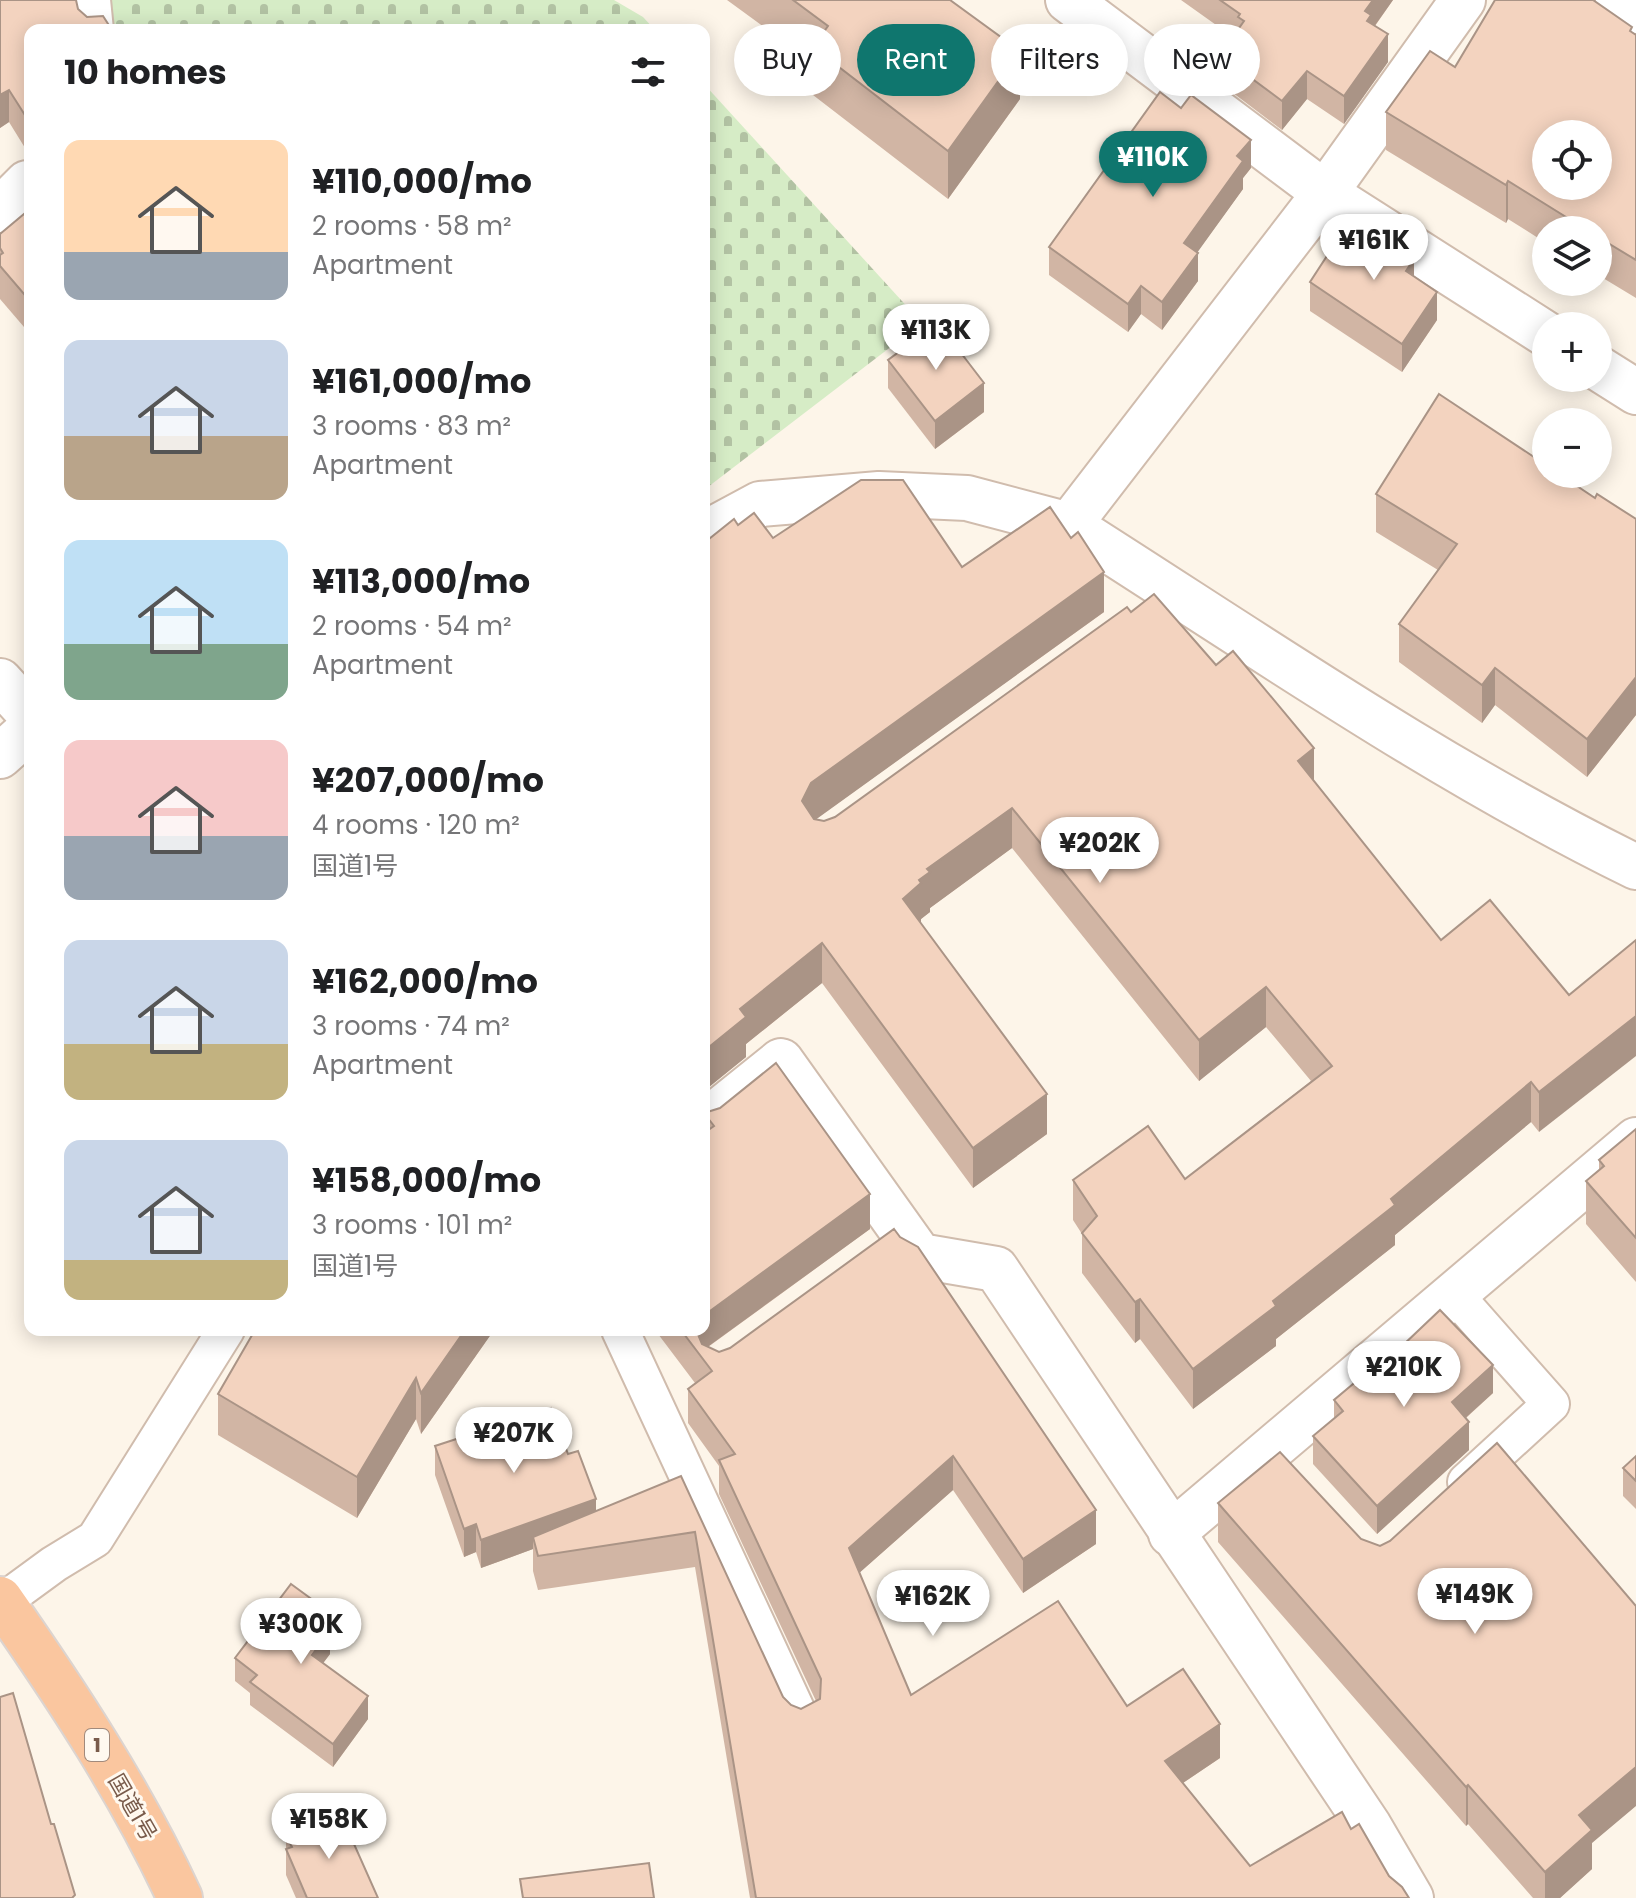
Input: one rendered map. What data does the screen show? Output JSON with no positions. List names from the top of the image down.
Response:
{
  "streets": {
    "highway": ["1", "国道1号"]
  },
  "page": {
    "chip": [
      "Buy",
      "Rent",
      "Filters",
      "New"
    ],
    "heading": "10 homes",
    "map_buttons": ["+", "−"],
    "list": [
      {
        "name": "¥110,000/mo",
        "note": "2 rooms · 58 m² · Apartment"
      },
      {
        "name": "¥161,000/mo",
        "note": "3 rooms · 83 m² · Apartment"
      },
      {
        "name": "¥113,000/mo",
        "note": "2 rooms · 54 m² · Apartment"
      },
      {
        "name": "¥207,000/mo",
        "note": "4 rooms · 120 m² · 国道1号"
      },
      {
        "name": "¥162,000/mo",
        "note": "3 rooms · 74 m² · Apartment"
      },
      {
        "name": "¥158,000/mo",
        "note": "3 rooms · 101 m² · 国道1号"
      }
    ],
    "price": [
      "¥110K",
      "¥161K",
      "¥113K",
      "¥202K",
      "¥210K",
      "¥207K",
      "¥149K",
      "¥162K",
      "¥300K",
      "¥158K"
    ]
  }
}
